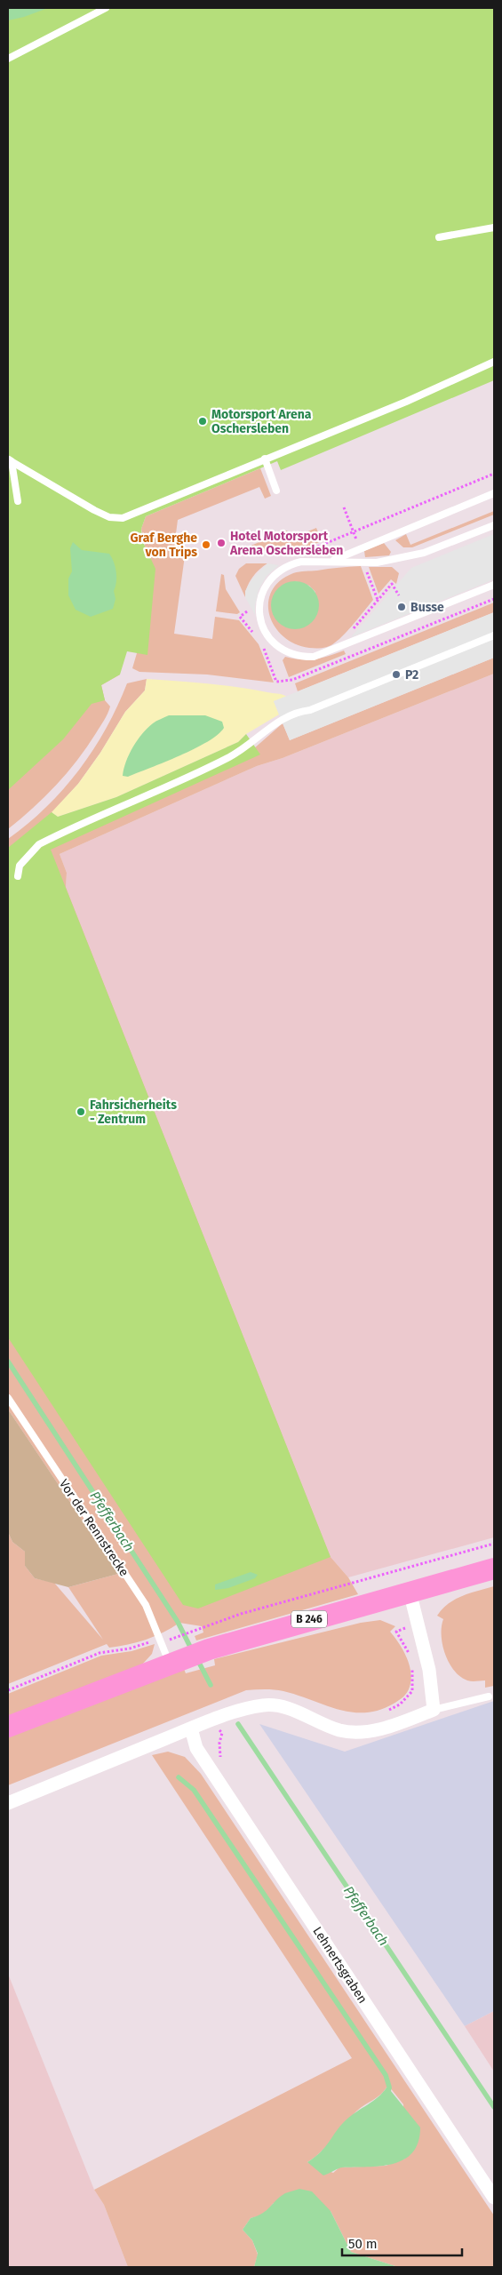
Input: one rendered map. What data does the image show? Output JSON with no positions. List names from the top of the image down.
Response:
{
  "streets": {
    "main road": ["B 246"],
    "street": ["Lehnertsgraben"],
    "lane": ["Vor der Rennstrecke"]
  },
  "crossings": [
    ["Vor der Rennstrecke", "B 246"]
  ],
  "water": ["Pfefferbach"],
  "places": [
    "Motorsport Arena Oschersleben",
    "Hotel Motorsport Arena Oschersleben",
    "Graf Berghe von Trips",
    "Busse",
    "P2",
    "Fahrsicherheits - Zentrum"
  ],
  "scale_bar": "50 m"
}
